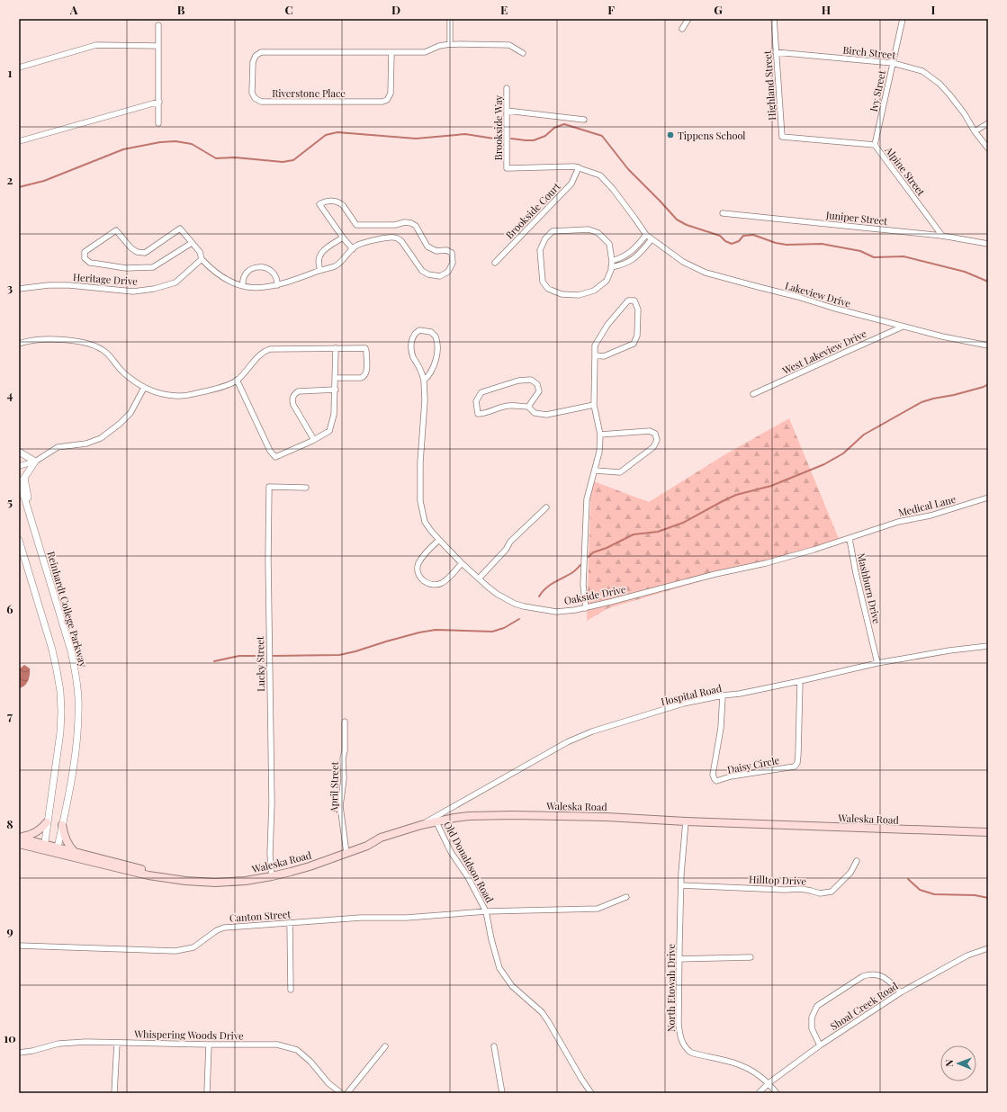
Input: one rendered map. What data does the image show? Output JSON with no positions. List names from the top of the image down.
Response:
{
  "streets": {
    "main road": ["Waleska Road"],
    "street": [
      "Birch Street",
      "Highland Street",
      "Ivy Street",
      "Riverstone Place",
      "Brookside Way",
      "Alpine Street",
      "Brookside Court",
      "Juniper Street",
      "Heritage Drive",
      "Lakeview Drive",
      "West Lakeview Drive",
      "Medical Lane",
      "Mashburn Drive",
      "Oakside Drive",
      "Reinhardt College Parkway",
      "Lucky Street",
      "Hospital Road",
      "Daisy Circle",
      "April Street",
      "Old Donaldson Road",
      "Hilltop Drive",
      "Canton Street",
      "North Etowah Drive",
      "Shoal Creek Road",
      "Whispering Woods Drive"
    ]
  },
  "crossings": [
    ["Birch Street", "Highland Street"],
    ["Birch Street", "Ivy Street"],
    ["Highland Street", "Alpine Street"],
    ["Ivy Street", "Alpine Street"],
    ["Brookside Way", "Lakeview Drive"],
    ["Alpine Street", "Juniper Street"],
    ["Brookside Court", "Lakeview Drive"],
    ["Lakeview Drive", "West Lakeview Drive"],
    ["Medical Lane", "Mashburn Drive"],
    ["Medical Lane", "Oakside Drive"],
    ["Mashburn Drive", "Oakside Drive"],
    ["Mashburn Drive", "Hospital Road"],
    ["Reinhardt College Parkway", "Waleska Road"],
    ["Lucky Street", "Waleska Road"],
    ["Hospital Road", "Daisy Circle"],
    ["Hospital Road", "Waleska Road"],
    ["April Street", "Waleska Road"],
    ["Waleska Road", "Old Donaldson Road"],
    ["Waleska Road", "North Etowah Drive"],
    ["Old Donaldson Road", "Canton Street"],
    ["Hilltop Drive", "North Etowah Drive"],
    ["North Etowah Drive", "Shoal Creek Road"]
  ],
  "places": ["Tippens School"],
  "north": "left",
  "grid": {
    "columns": [
      "A",
      "B",
      "C",
      "D",
      "E",
      "F",
      "G",
      "H",
      "I"
    ],
    "rows": [
      "1",
      "2",
      "3",
      "4",
      "5",
      "6",
      "7",
      "8",
      "9",
      "10"
    ]
  }
}
